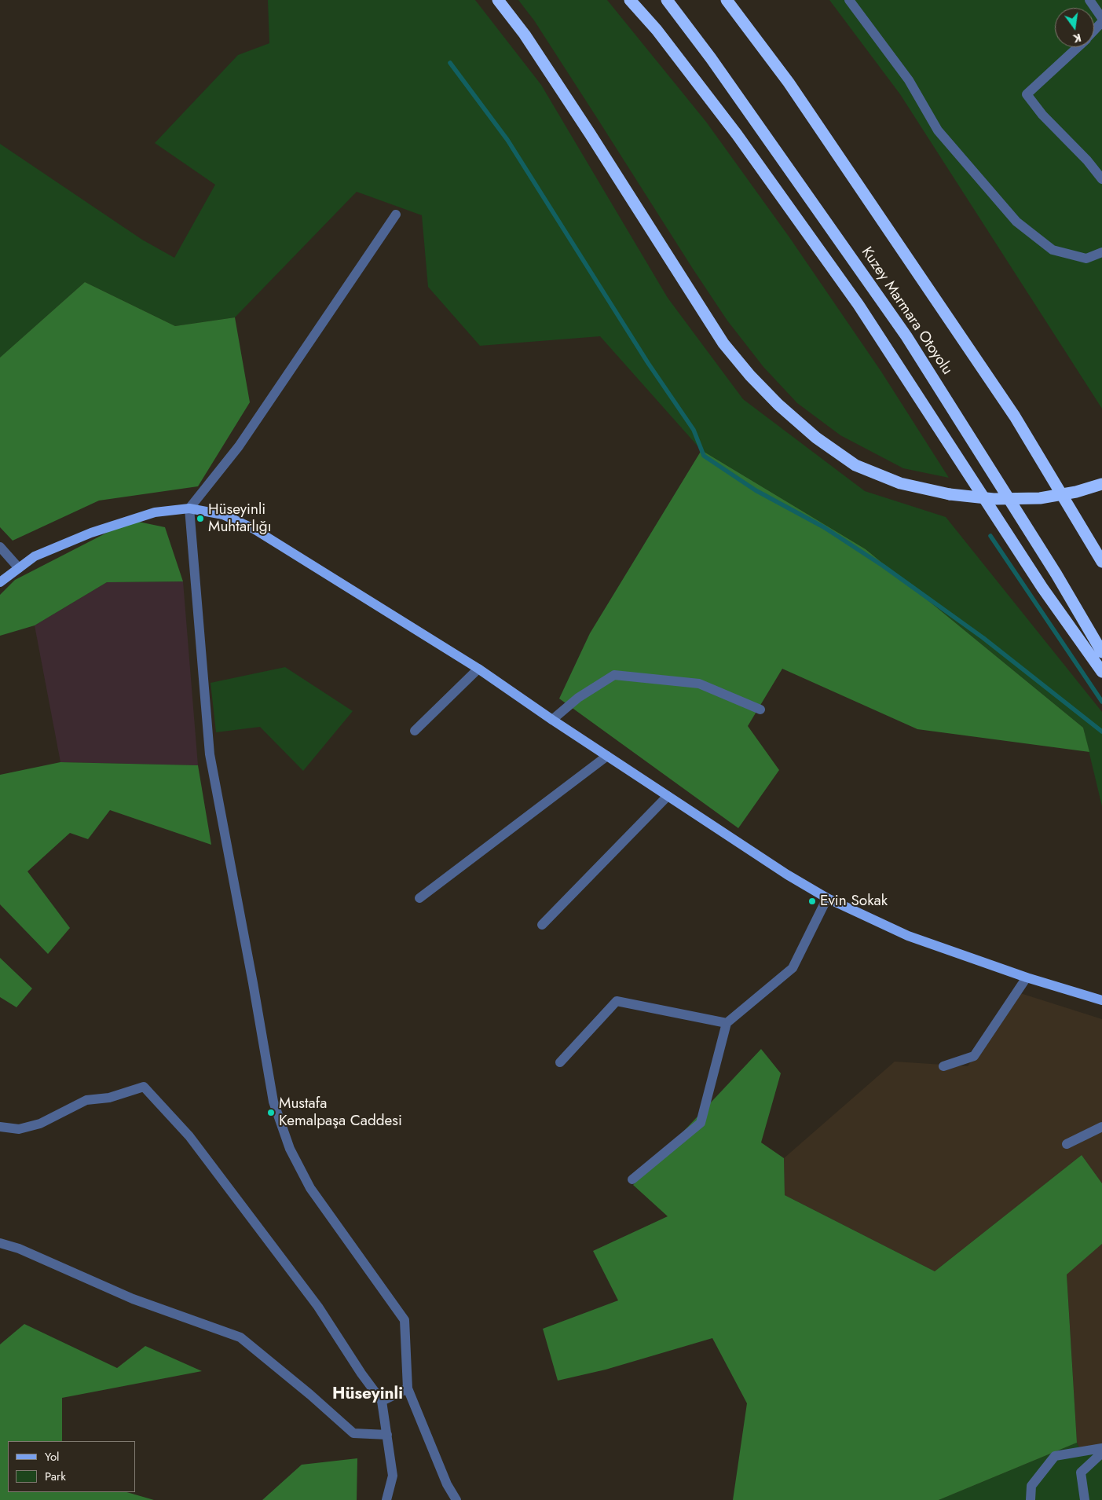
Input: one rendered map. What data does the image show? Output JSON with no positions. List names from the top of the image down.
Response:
{
  "streets": {
    "highway": ["Kuzey Marmara Otoyolu"]
  },
  "districts": ["Hüseyinli"],
  "places": ["Hüseyinli Muhtarlığı", "Evin Sokak", "Mustafa Kemalpaşa Caddesi"],
  "legend": ["Yol", "Park"],
  "north": "bottom"
}
